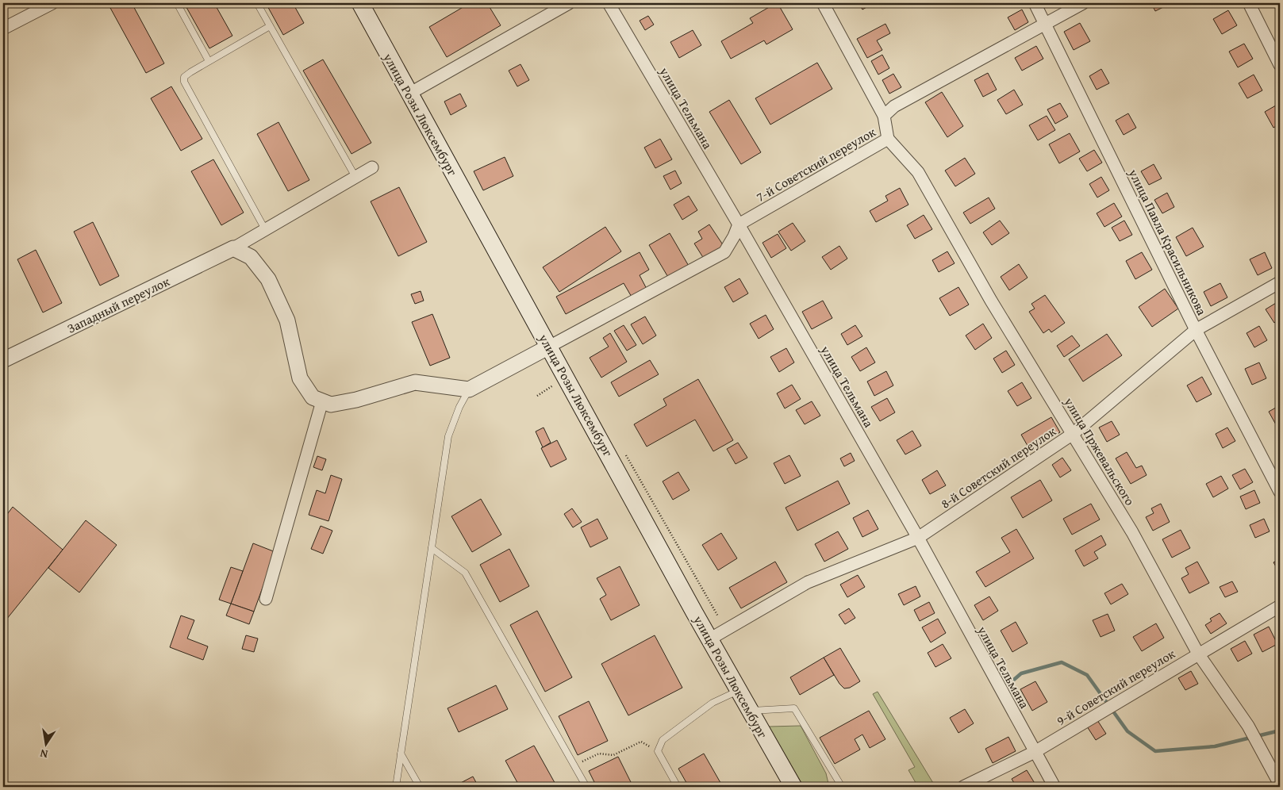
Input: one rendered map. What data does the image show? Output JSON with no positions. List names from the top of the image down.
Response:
{
  "streets": {
    "main road": ["улица Розы Люксембург"],
    "street": [
      "улица Тельмана",
      "7-й Советский переулок",
      "улица Павла Красильникова",
      "Западный переулок",
      "улица Пржевальского",
      "8-й Советский переулок",
      "9-й Советский переулок"
    ]
  },
  "crossings": [
    ["улица Тельмана", "7-й Советский переулок"],
    ["улица Тельмана", "8-й Советский переулок"],
    ["улица Тельмана", "9-й Советский переулок"],
    ["улица Розы Люксембург", "8-й Советский переулок"],
    ["7-й Советский переулок", "улица Павла Красильникова"],
    ["7-й Советский переулок", "улица Пржевальского"],
    ["улица Павла Красильникова", "8-й Советский переулок"],
    ["улица Пржевальского", "8-й Советский переулок"],
    ["улица Пржевальского", "9-й Советский переулок"]
  ],
  "north": "bottom"
}
